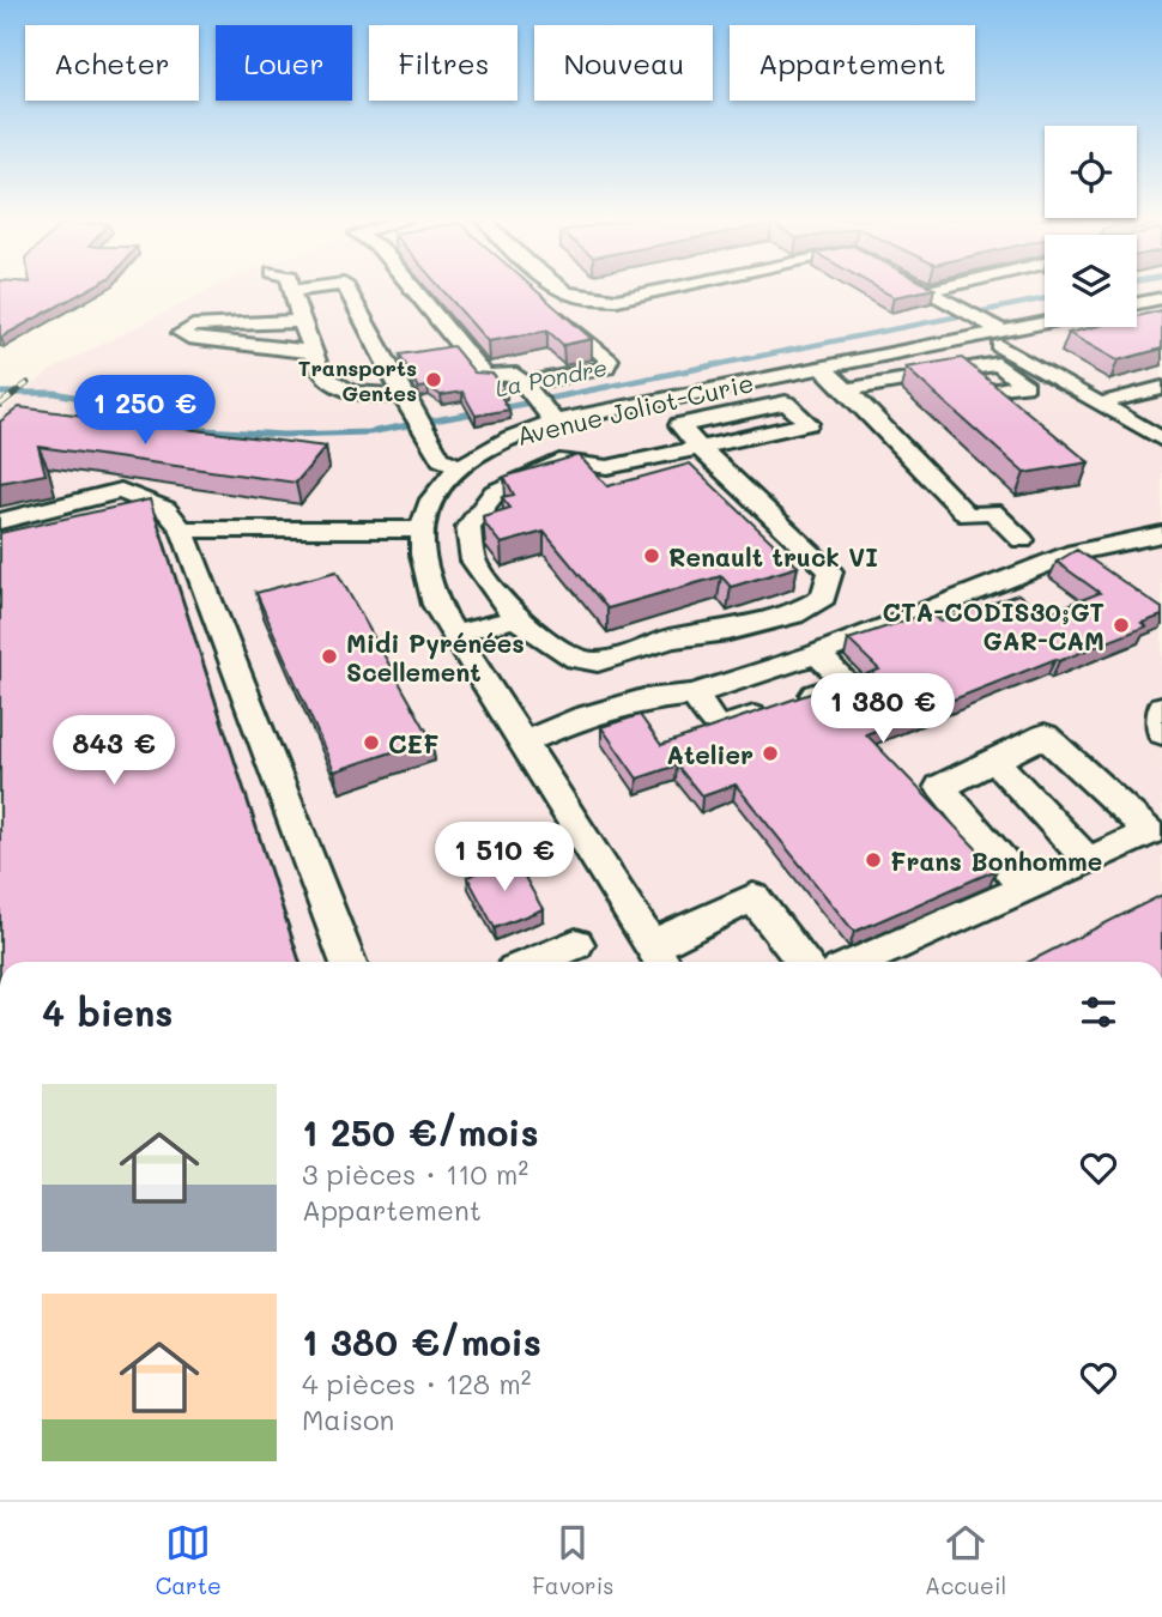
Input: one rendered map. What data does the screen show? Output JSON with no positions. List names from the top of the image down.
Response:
{
  "streets": {
    "street": ["Avenue Joliot-Curie"]
  },
  "water": ["La Pondre"],
  "places": [
    "Transports Gentes",
    "Renault truck VI",
    "CTA-CODIS30;GT GAR-CAM",
    "Midi Pyrénées Scellement",
    "CEF",
    "Atelier",
    "Frans Bonhomme"
  ],
  "page": {
    "chip": [
      "Acheter",
      "Louer",
      "Filtres",
      "Nouveau",
      "Appartement"
    ],
    "price": [
      "1 250 €",
      "1 380 €",
      "843 €",
      "1 510 €"
    ],
    "heading": "4 biens",
    "list": [
      {
        "name": "1 250 €/mois",
        "note": "3 pièces · 110 m² · Appartement"
      },
      {
        "name": "1 380 €/mois",
        "note": "4 pièces · 128 m² · Maison"
      }
    ],
    "tabs": ["Carte", "Favoris", "Accueil"]
  }
}
